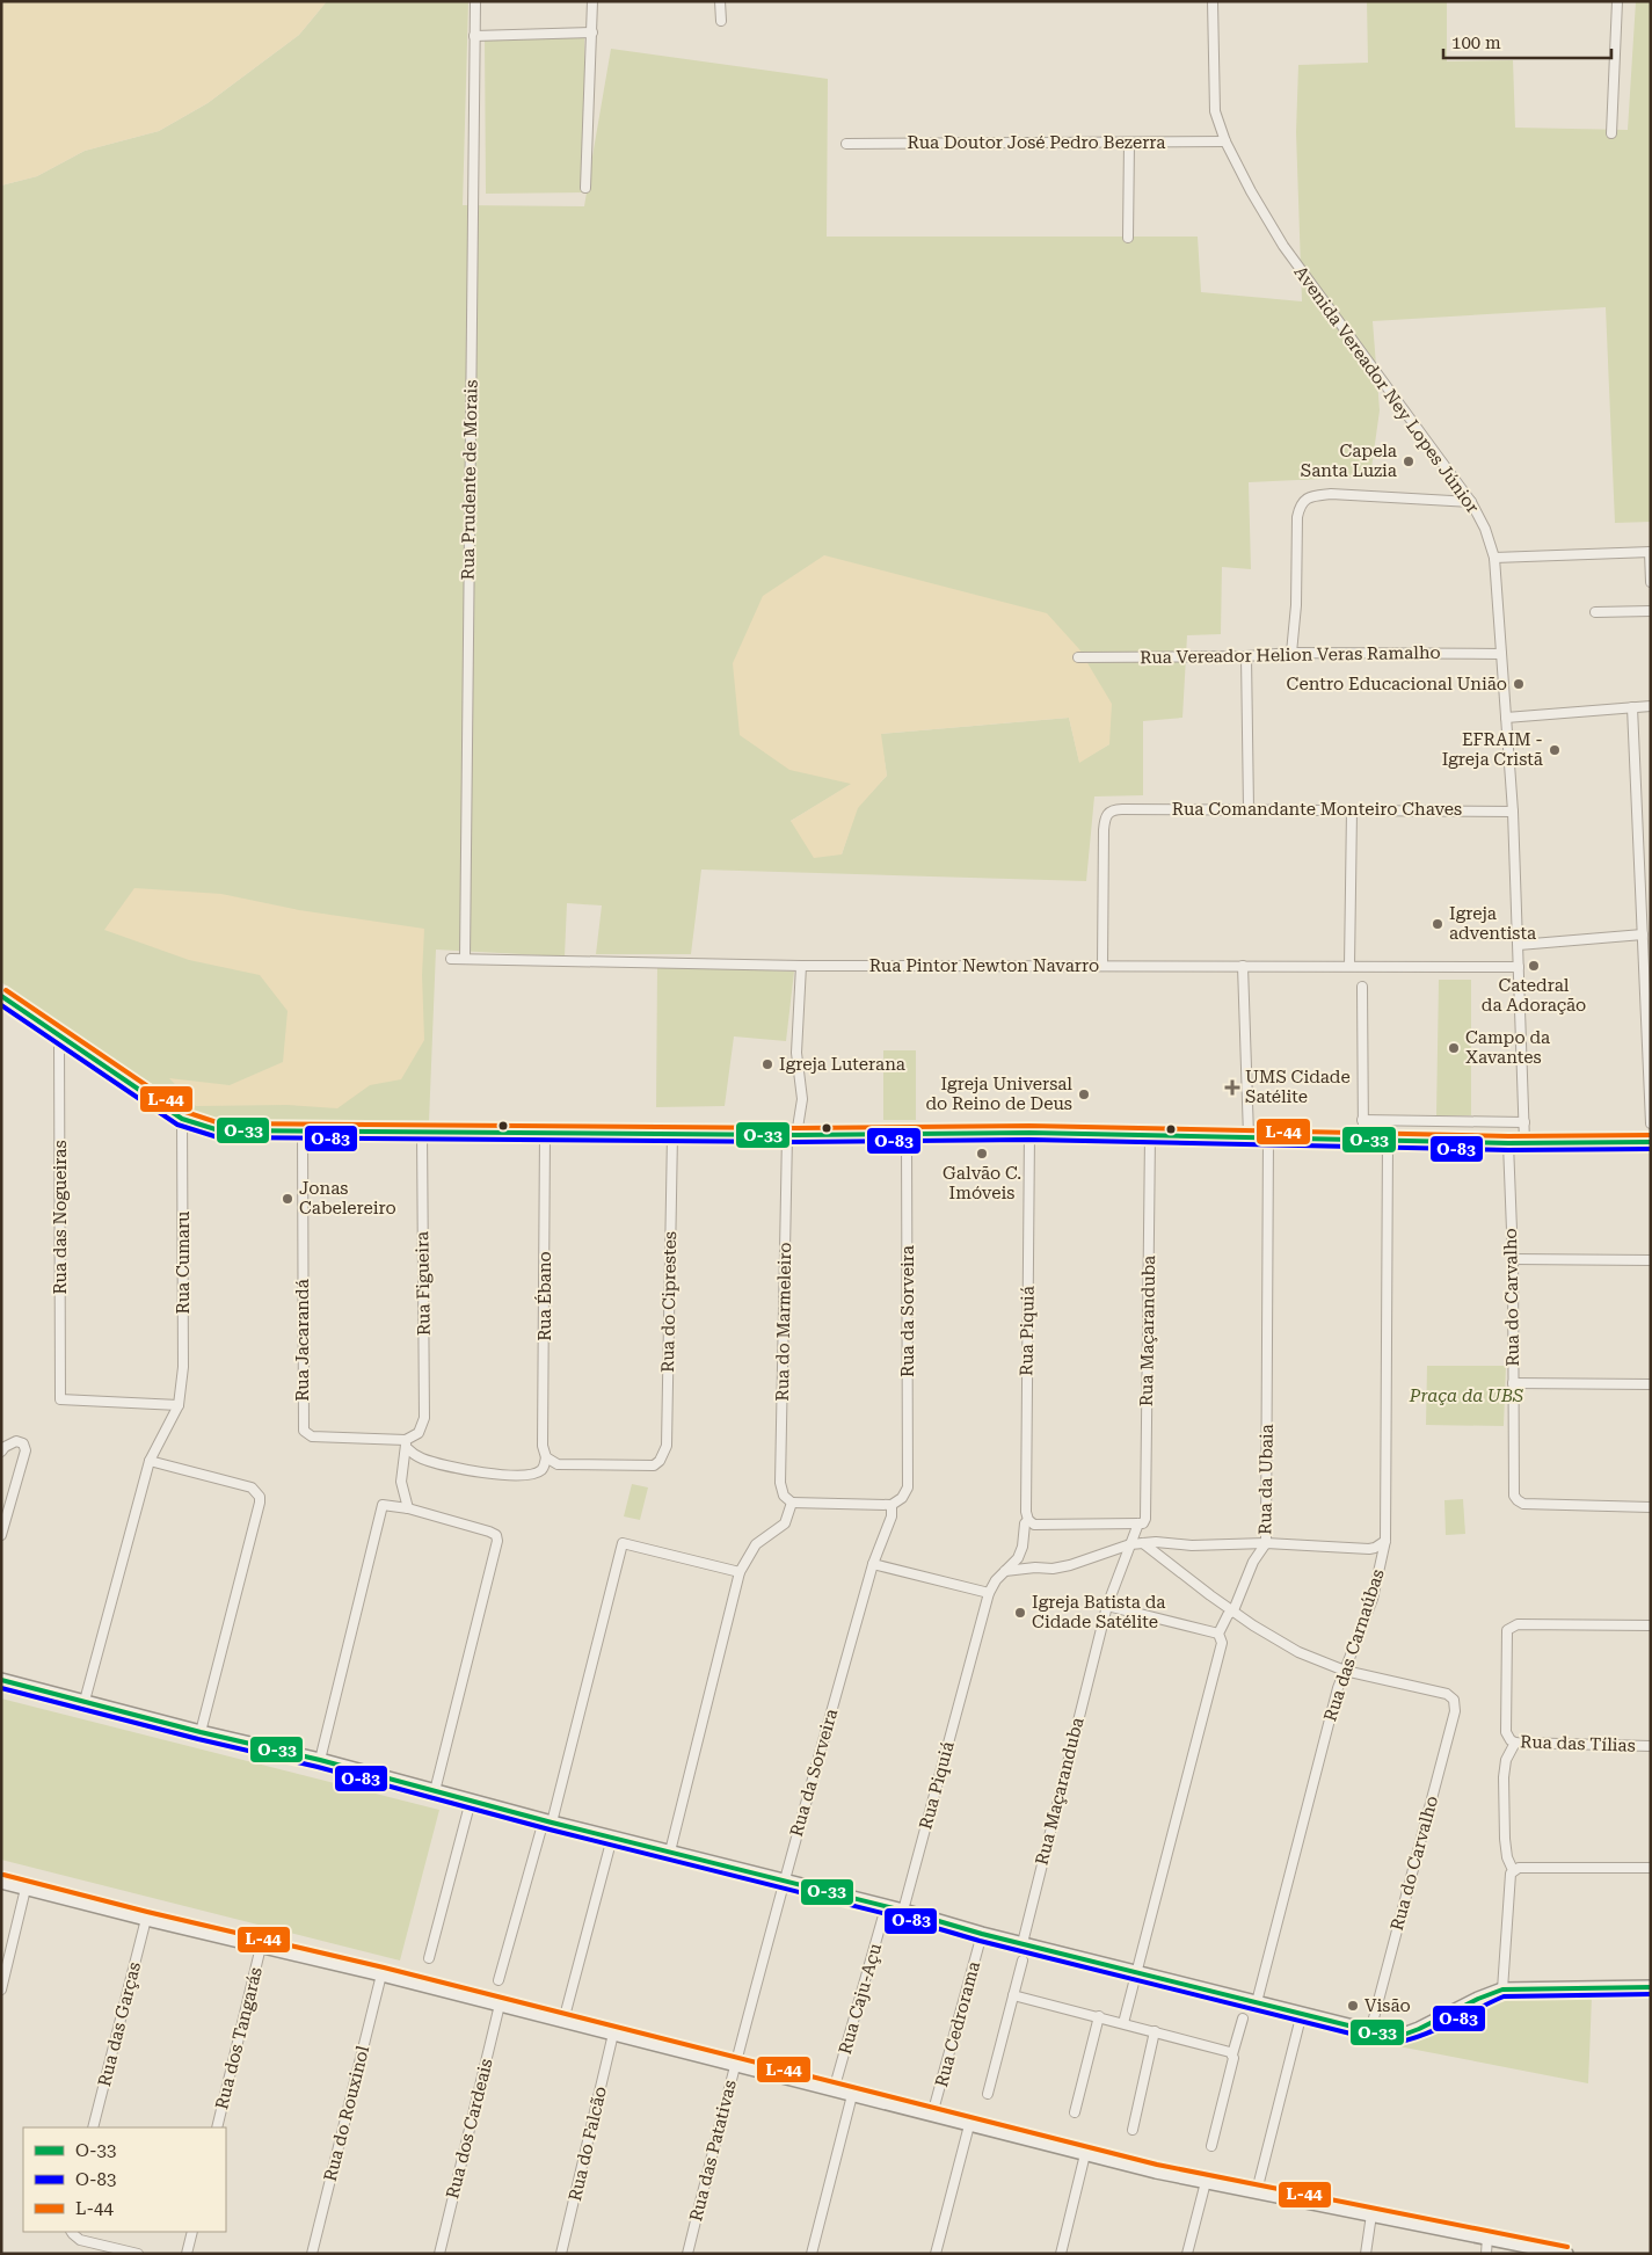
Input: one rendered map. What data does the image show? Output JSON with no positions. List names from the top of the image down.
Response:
{
  "streets": {
    "street": [
      "Rua Doutor José Pedro Bezerra",
      "Avenida Vereador Ney Lopes Júnior",
      "Rua Prudente de Morais",
      "Rua Vereador Helion Veras Ramalho",
      "Rua Comandante Monteiro Chaves",
      "Rua Pintor Newton Navarro",
      "Rua das Nogueiras",
      "Rua Cumaru",
      "Rua Figueira",
      "Rua Ébano",
      "Rua do Carvalho",
      "Rua do Ciprestes",
      "Rua da Sorveira",
      "Rua do Marmeleiro",
      "Rua Piquiá",
      "Rua Maçaranduba",
      "Rua Jacarandá",
      "Rua da Ubaia",
      "Rua das Carnaúbas",
      "Rua das Tílias",
      "Rua Caju-Açu",
      "Rua das Garças",
      "Rua Cedrorama",
      "Rua dos Tangarás",
      "Rua do Rouxinol",
      "Rua dos Cardeais",
      "Rua do Falcão",
      "Rua das Patativas"
    ]
  },
  "crossings": [
    ["Rua Doutor José Pedro Bezerra", "Avenida Vereador Ney Lopes Júnior"],
    ["Avenida Vereador Ney Lopes Júnior", "Rua Vereador Helion Veras Ramalho"],
    ["Avenida Vereador Ney Lopes Júnior", "Rua Comandante Monteiro Chaves"],
    ["Avenida Vereador Ney Lopes Júnior", "Rua Pintor Newton Navarro"],
    ["Rua Prudente de Morais", "Rua Pintor Newton Navarro"],
    ["Rua Comandante Monteiro Chaves", "Rua Pintor Newton Navarro"],
    ["Rua Pintor Newton Navarro", "Rua do Marmeleiro"],
    ["Rua das Nogueiras", "Rua Cumaru"],
    ["Rua Figueira", "Rua Jacarandá"],
    ["Rua Ébano", "Rua do Ciprestes"],
    ["Rua do Carvalho", "Rua das Carnaúbas"],
    ["Rua da Sorveira", "Rua das Patativas"]
  ],
  "parks": ["Praça da UBS"],
  "places": {
    "other": [
      "Capela Santa Luzia",
      "Centro Educacional União",
      "EFRAIM - Igreja Cristã",
      "Igreja adventista",
      "Catedral da Adoração",
      "Campo da Xavantes",
      "Igreja Luterana",
      "Igreja Universal do Reino de Deus",
      "Galvão C. Imóveis",
      "Jonas Cabelereiro",
      "Igreja Batista da Cidade Satélite",
      "Visão"
    ],
    "health": ["UMS Cidade Satélite"]
  },
  "lines": ["transit line L-44", "transit line O-33", "transit line O-83"],
  "legend": ["O-33", "O-83", "L-44"],
  "scale_bar": "100 m"
}
